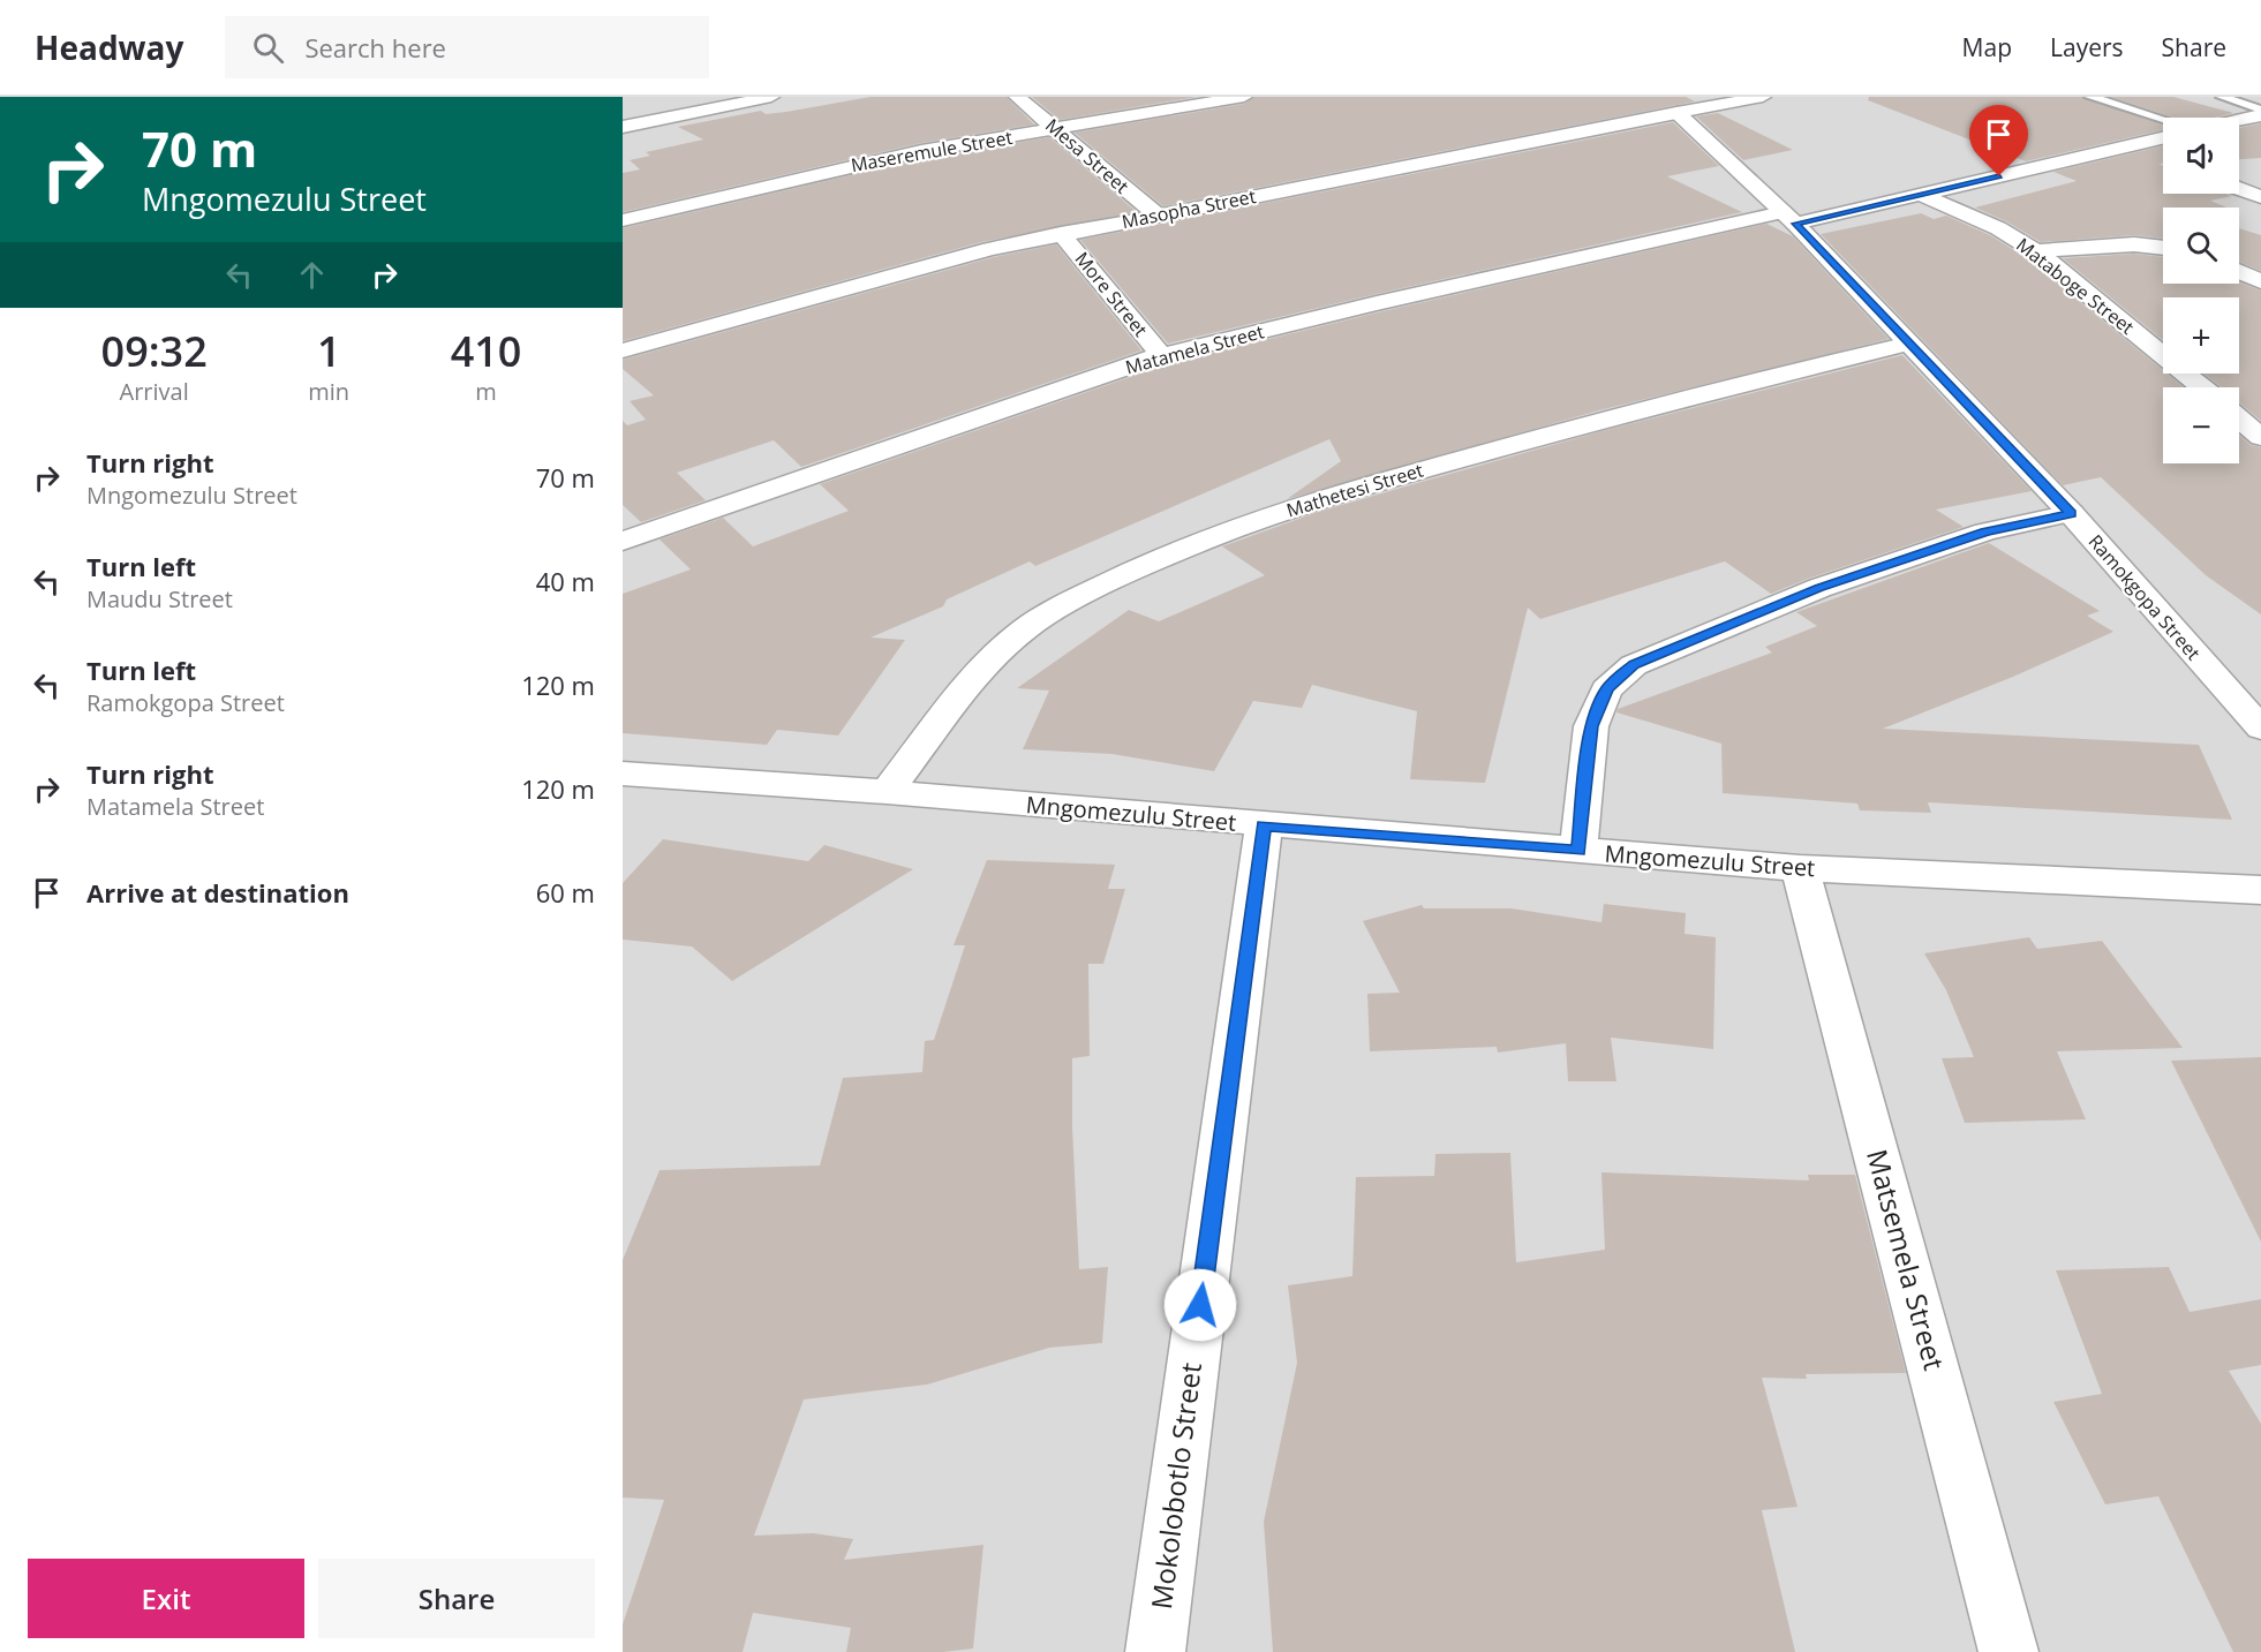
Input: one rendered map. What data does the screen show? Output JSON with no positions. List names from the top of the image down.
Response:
{
  "streets": {
    "street": [
      "Maseremule Street",
      "Mesa Street",
      "Masopha Street",
      "Mataboge Street",
      "More Street",
      "Matamela Street",
      "Mathetesi Street",
      "Ramokgopa Street",
      "Mngomezulu Street",
      "Matsemela Street",
      "Mokolobotlo Street"
    ]
  },
  "crossings": [
    ["Maseremule Street", "Mesa Street"],
    ["Mesa Street", "Masopha Street"],
    ["Masopha Street", "More Street"],
    ["Masopha Street", "Ramokgopa Street"],
    ["Mataboge Street", "Matamela Street"],
    ["More Street", "Matamela Street"],
    ["Matamela Street", "Ramokgopa Street"],
    ["Mathetesi Street", "Ramokgopa Street"],
    ["Mathetesi Street", "Mngomezulu Street"],
    ["Mngomezulu Street", "Matsemela Street"],
    ["Mngomezulu Street", "Mokolobotlo Street"]
  ],
  "page": {
    "header": "Headway",
    "search": "Search here",
    "nav": ["Map", "Layers", "Share"],
    "turn": ["70 m", "Mngomezulu Street"],
    "map_buttons": ["+", "−"],
    "eta": [
      "09:32",
      "Arrival",
      "1",
      "min",
      "410",
      "m"
    ],
    "list": [
      {
        "name": "Turn right",
        "note": "Mngomezulu Street",
        "value": "70 m"
      },
      {
        "name": "Turn left",
        "note": "Maudu Street",
        "value": "40 m"
      },
      {
        "name": "Turn left",
        "note": "Ramokgopa Street",
        "value": "120 m"
      },
      {
        "name": "Turn right",
        "note": "Matamela Street",
        "value": "120 m"
      },
      {
        "name": "Arrive at destination",
        "value": "60 m"
      }
    ],
    "buttons": ["Exit", "Share"]
  }
}
